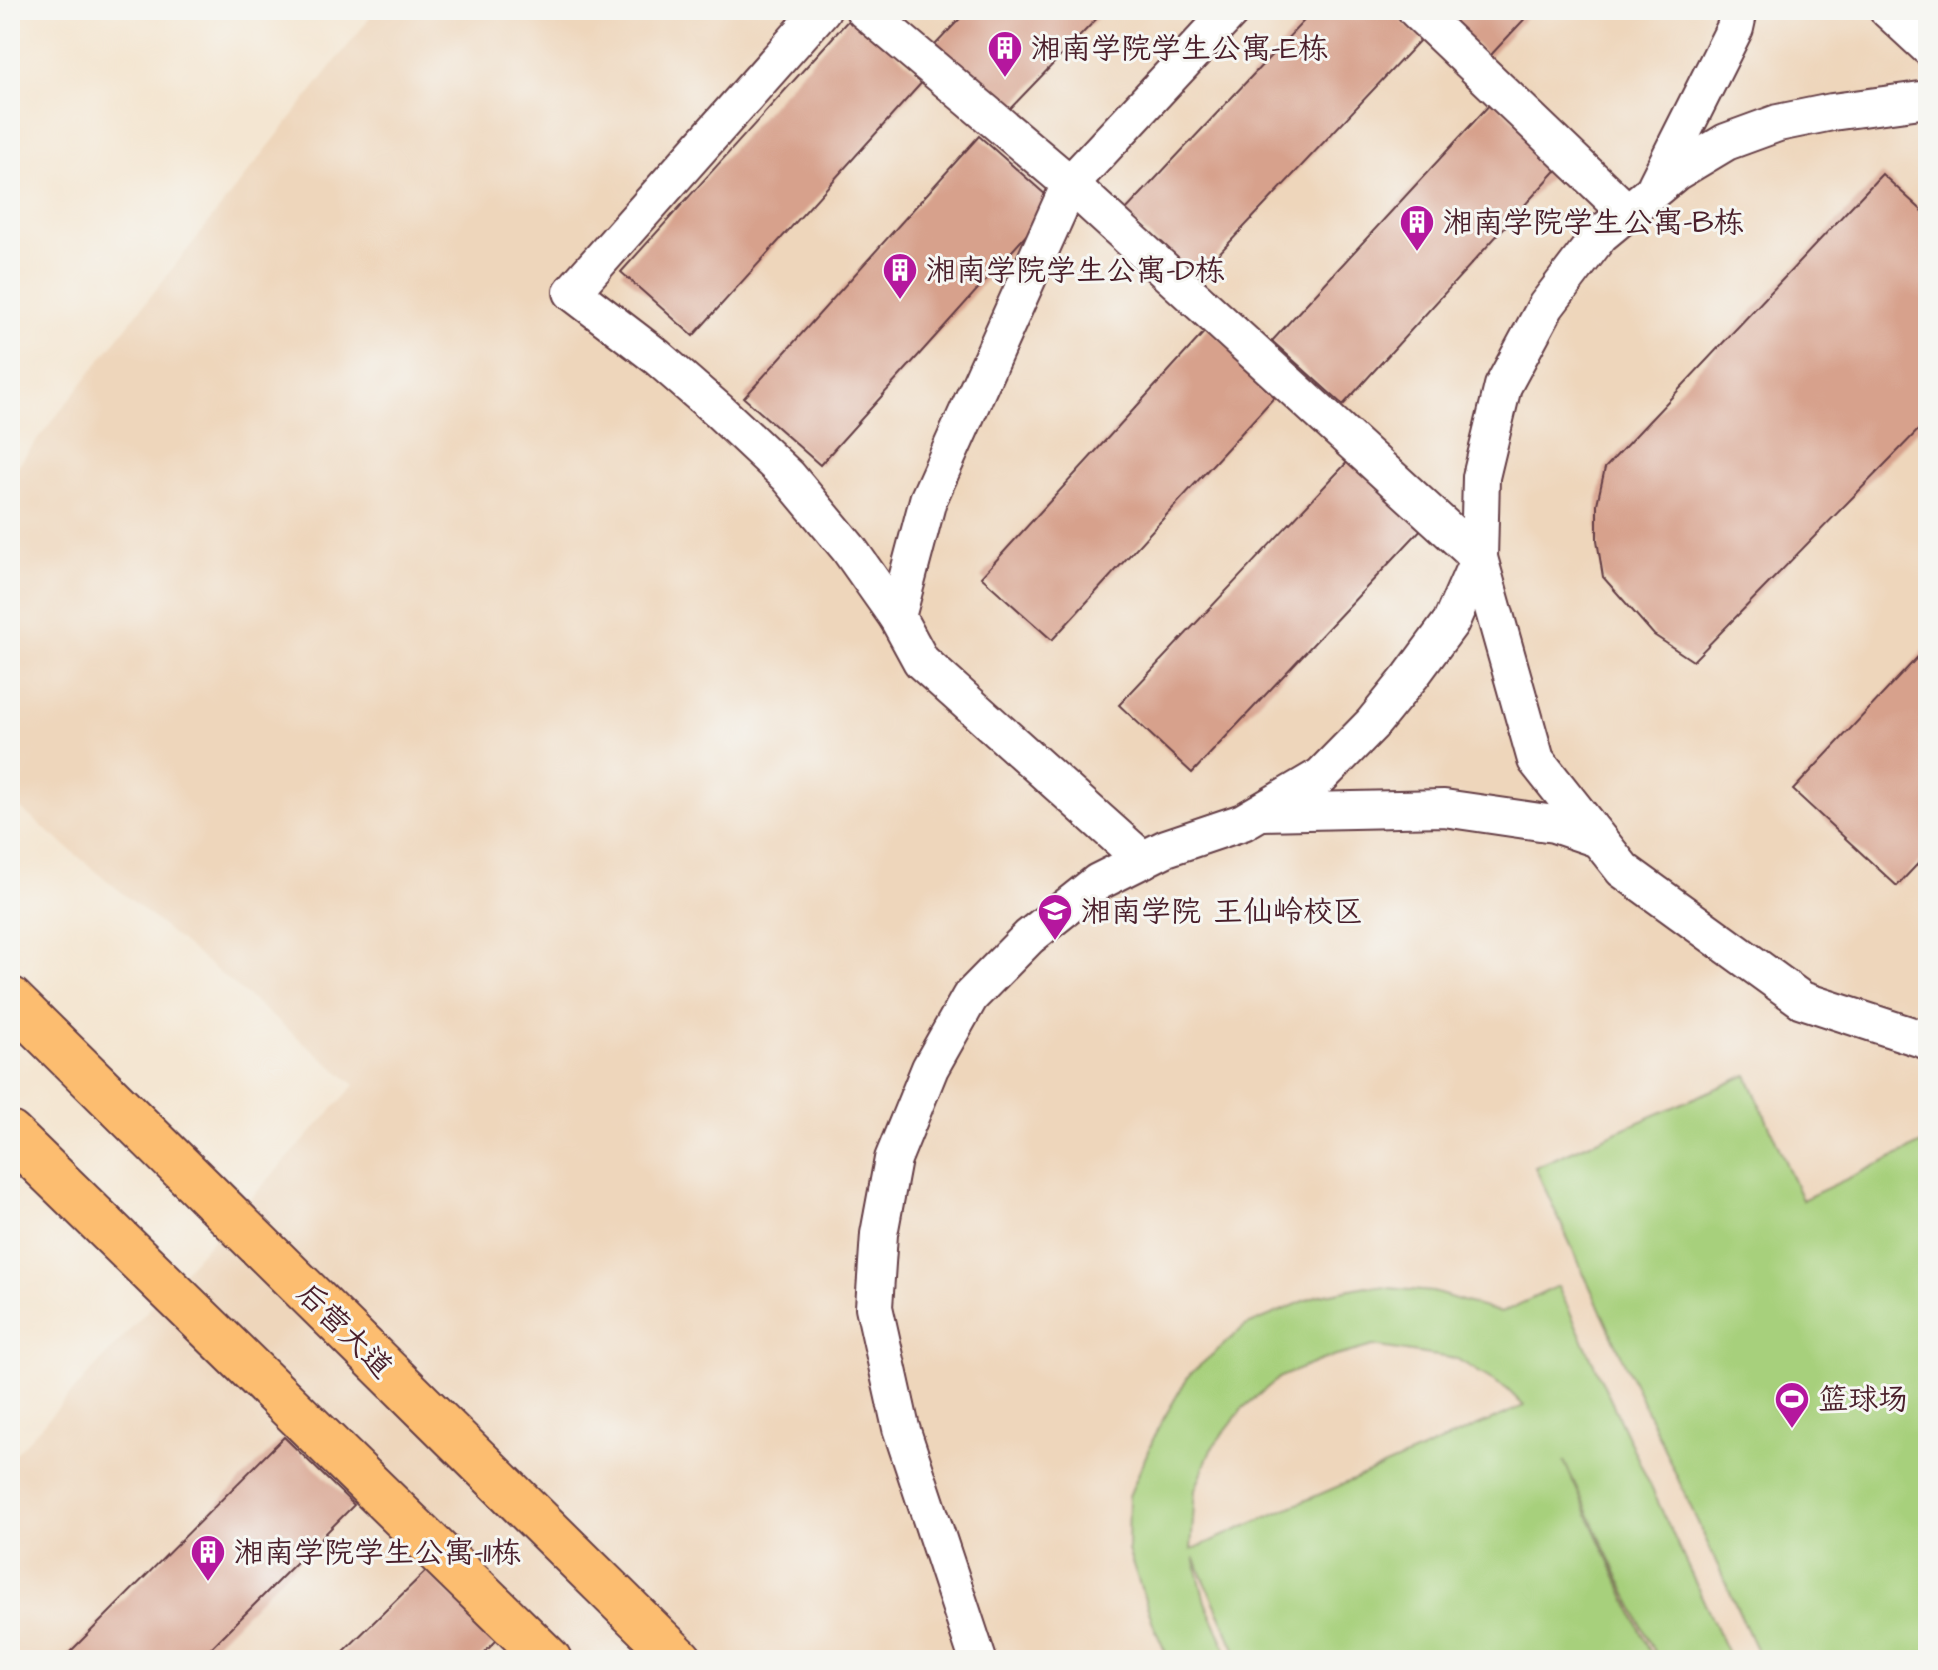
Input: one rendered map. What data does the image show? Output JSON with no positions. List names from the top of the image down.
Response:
{
  "streets": {
    "main road": ["后营大道"]
  },
  "places": {
    "building": [
      "湘南学院学生公寓-E栋",
      "湘南学院学生公寓-B栋",
      "湘南学院学生公寓-D栋",
      "湘南学院学生公寓-11栋"
    ],
    "school or university": ["湘南学院 王仙岭校区"],
    "sports": ["篮球场"]
  }
}
